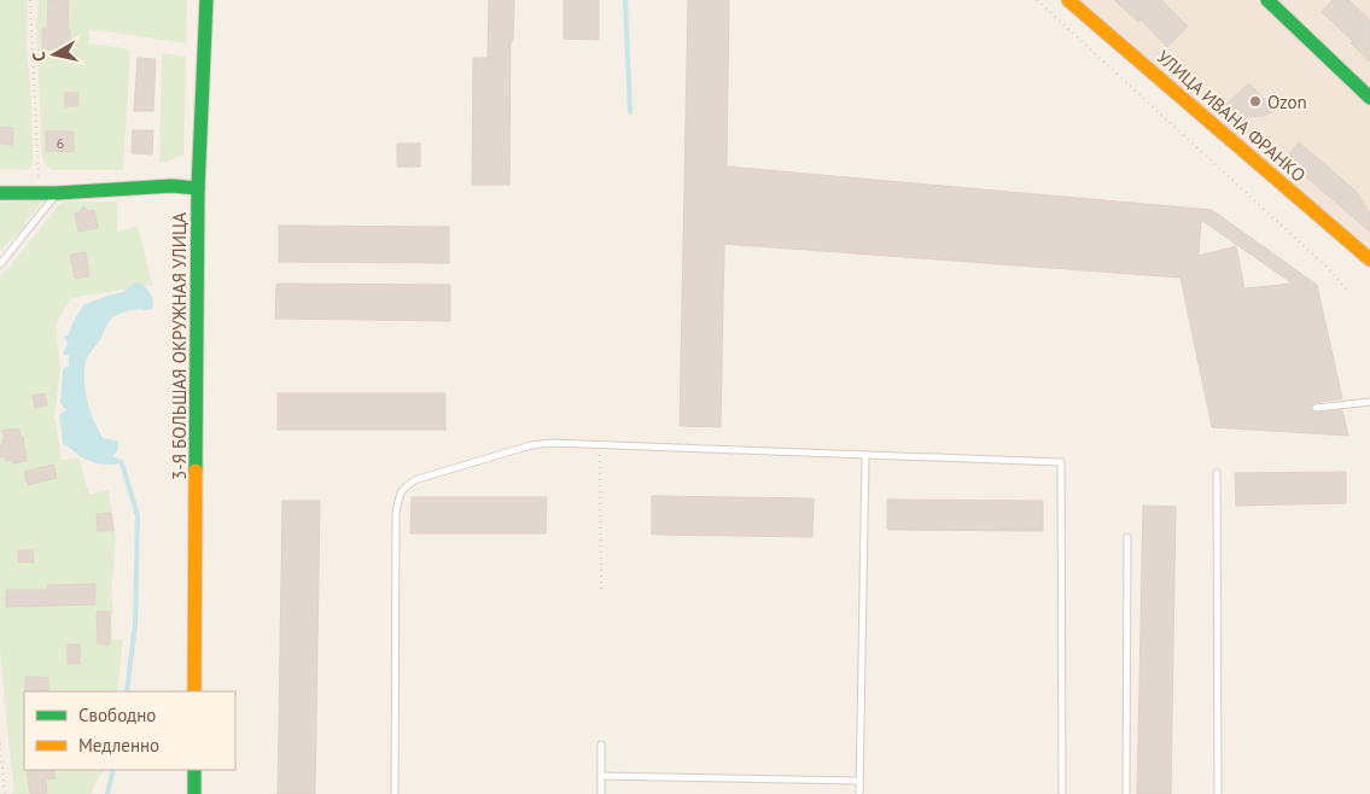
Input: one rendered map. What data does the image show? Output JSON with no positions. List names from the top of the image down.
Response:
{
  "streets": {
    "street": ["УЛИЦА ИВАНА ФРАНКО", "3-Я БОЛЬШАЯ ОКРУЖНАЯ УЛИЦА"]
  },
  "places": ["Ozon"],
  "house_numbers": ["6"],
  "legend": ["Свободно", "Медленно"],
  "north": "left"
}
